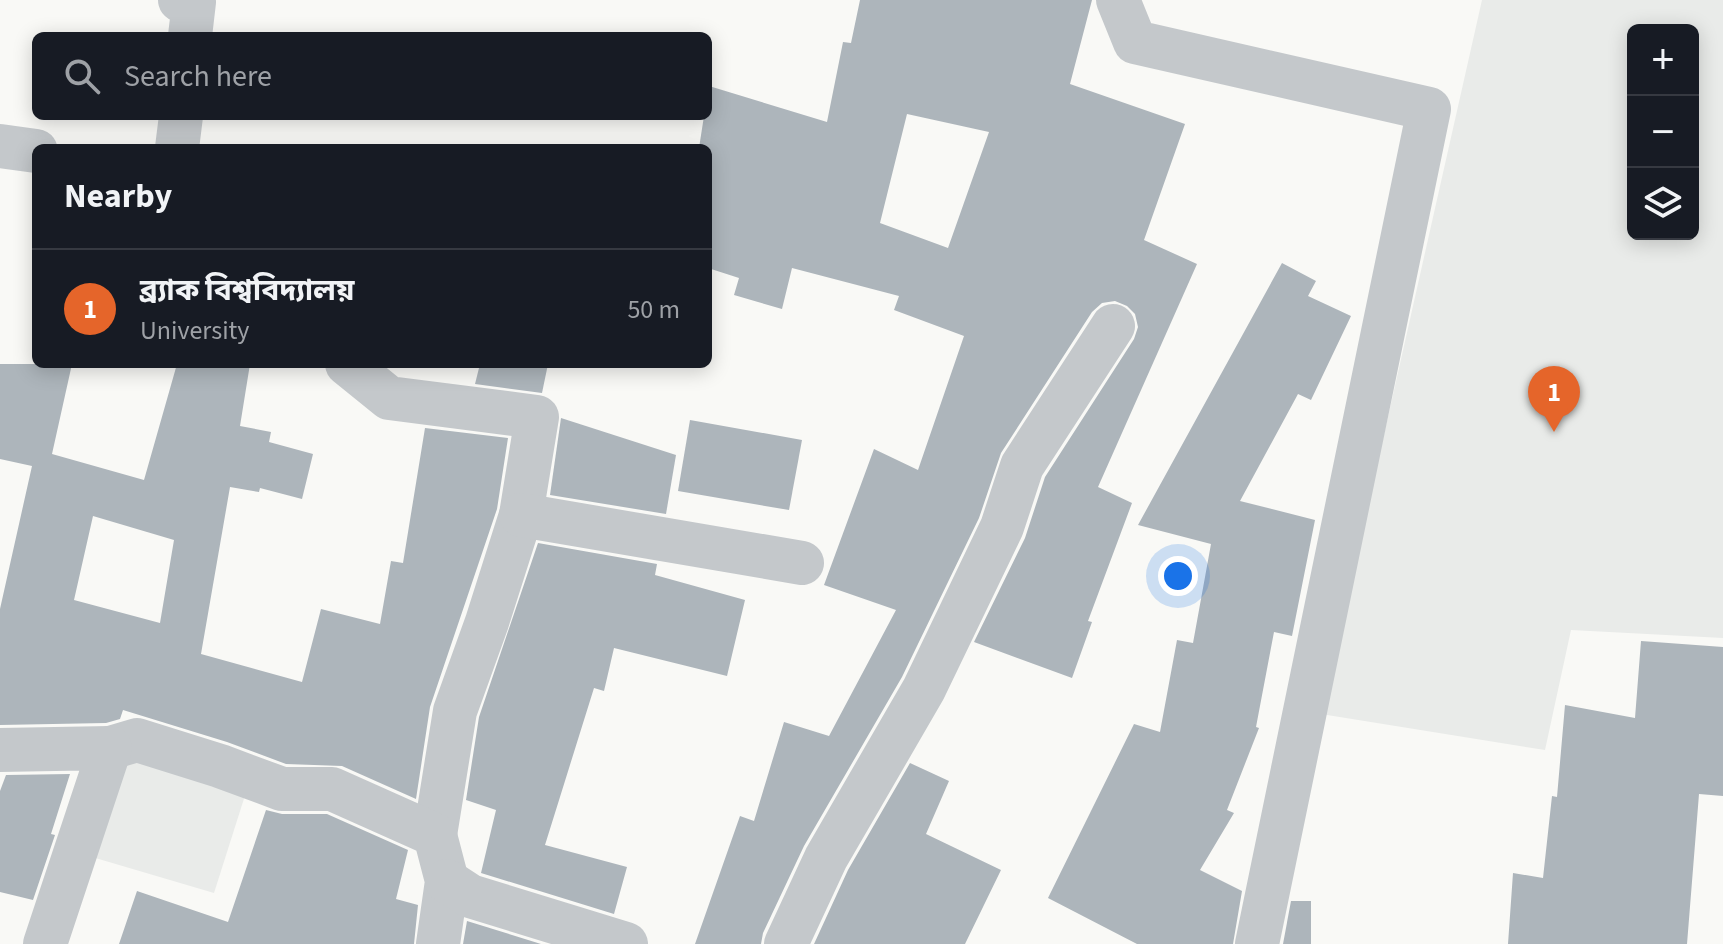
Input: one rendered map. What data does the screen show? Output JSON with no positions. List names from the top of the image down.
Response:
{
  "page": {
    "map_buttons": ["+", "−"],
    "search": "Search here",
    "heading": "Nearby",
    "list": [
      {
        "mark": "1",
        "name": "ব্র্যাক বিশ্ববিদ্যালয়",
        "note": "University",
        "value": "50 m"
      }
    ],
    "pins": "1"
  }
}
